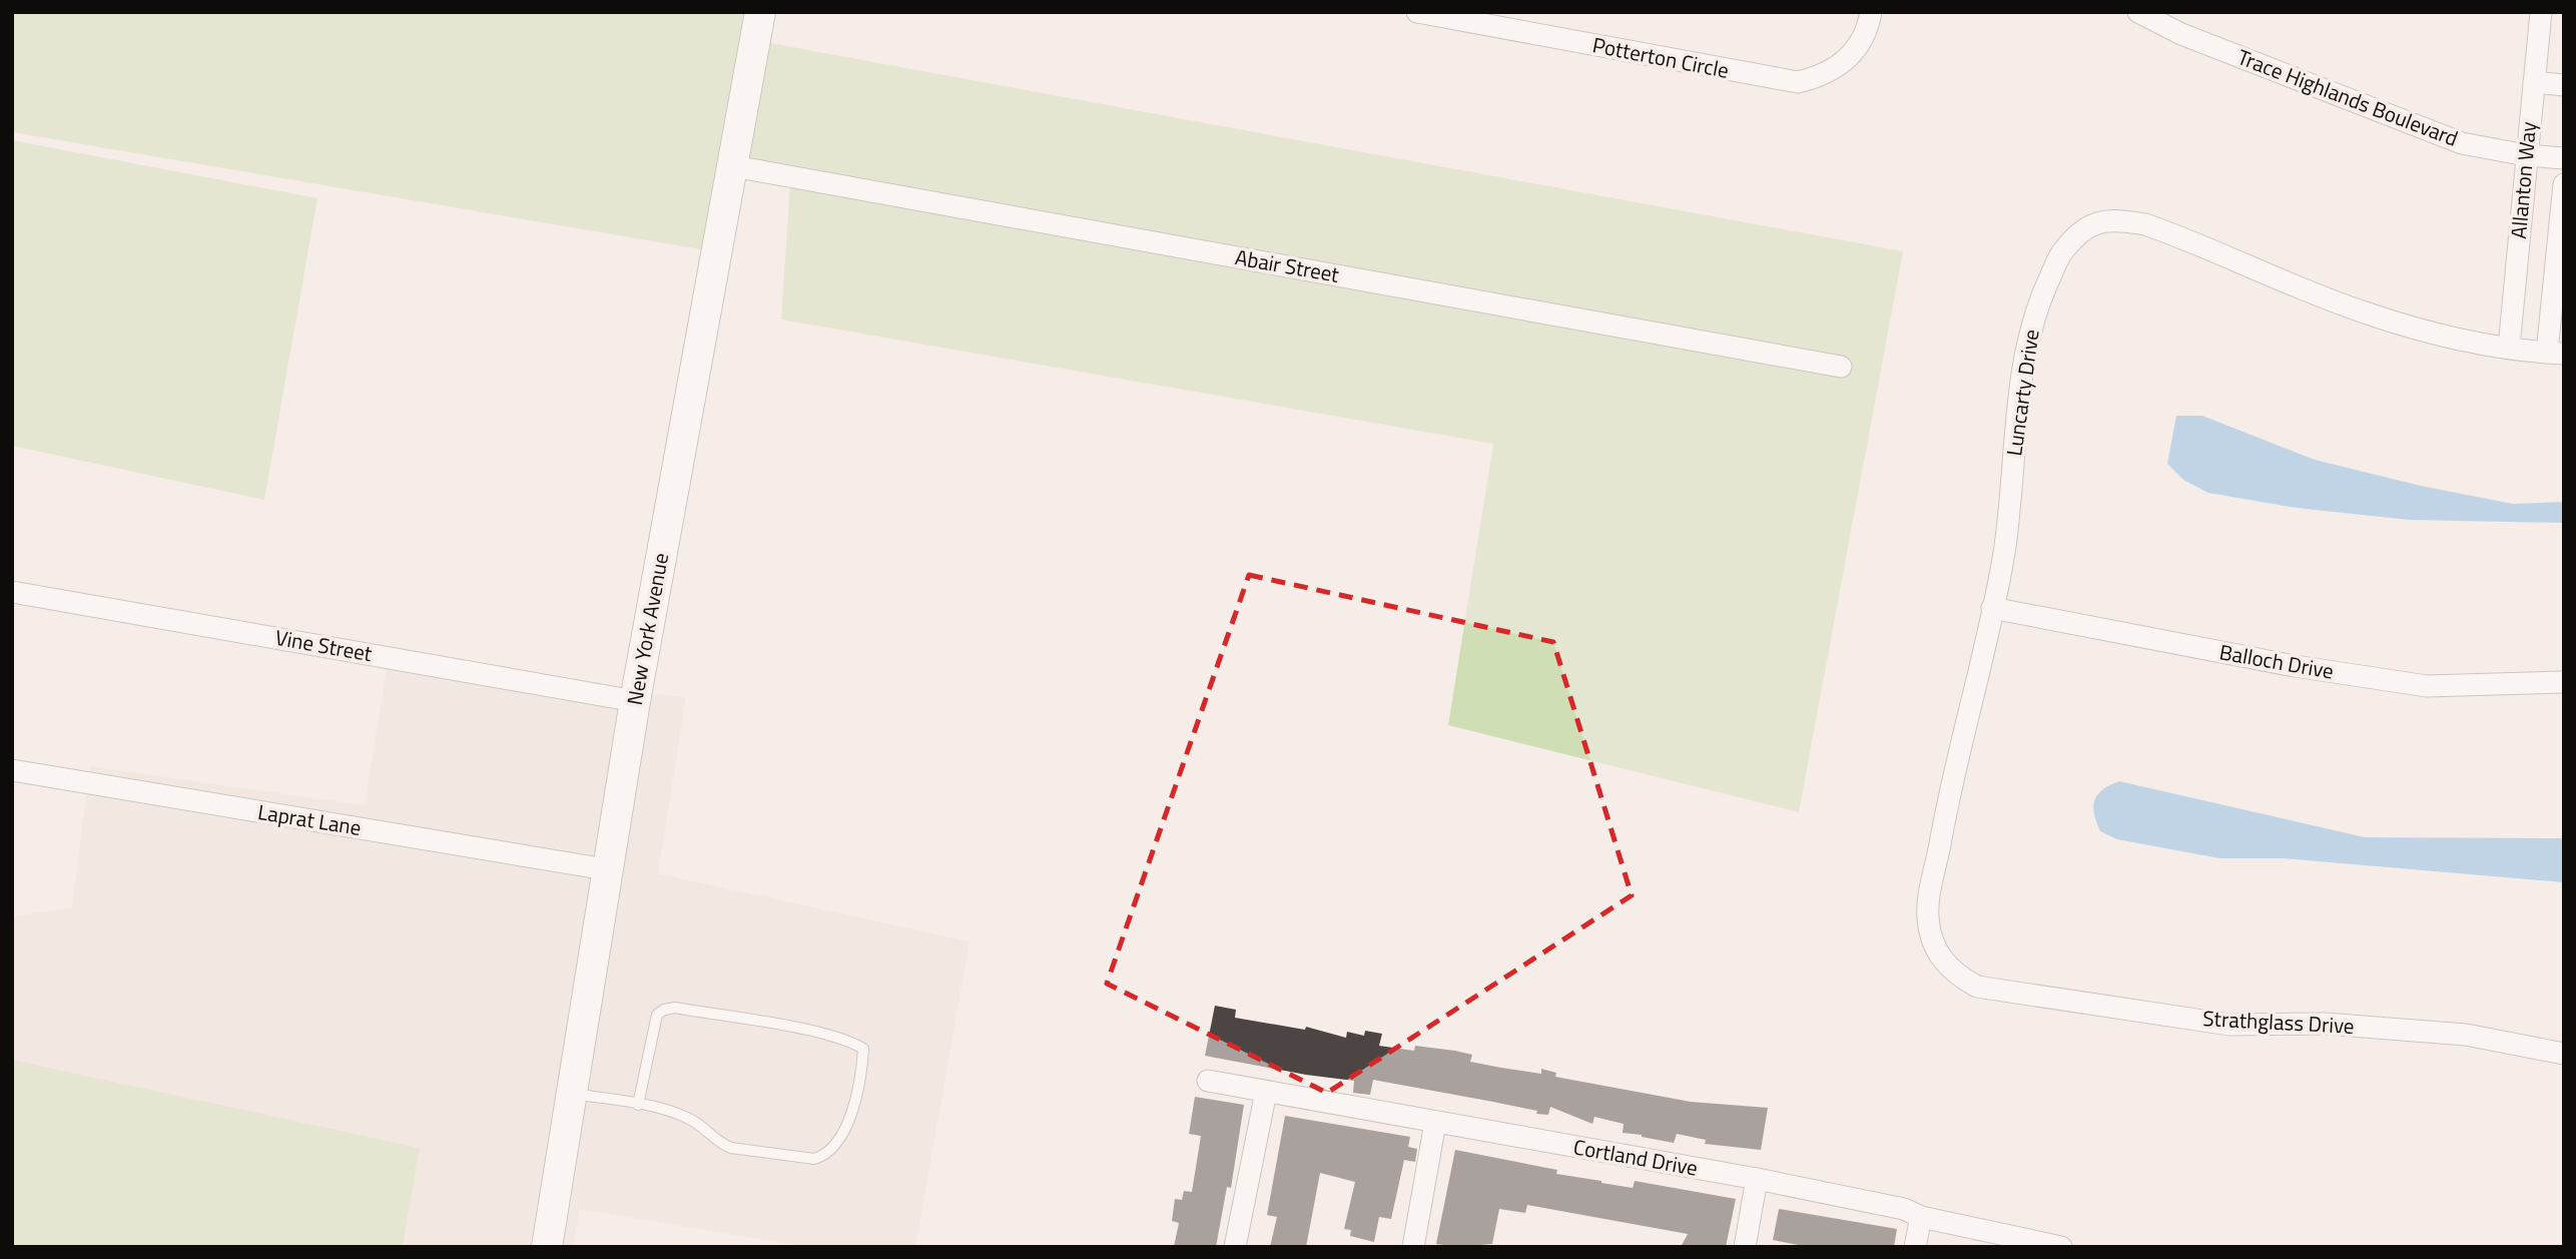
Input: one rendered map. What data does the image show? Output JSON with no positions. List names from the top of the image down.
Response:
{
  "streets": {
    "street": [
      "Potterton Circle",
      "Trace Highlands Boulevard",
      "Allanton Way",
      "Abair Street",
      "Luncarty Drive",
      "New York Avenue",
      "Vine Street",
      "Balloch Drive",
      "Laprat Lane",
      "Strathglass Drive",
      "Cortland Drive"
    ]
  },
  "crossings": [
    ["Trace Highlands Boulevard", "Allanton Way"],
    ["Allanton Way", "Luncarty Drive"],
    ["Abair Street", "New York Avenue"],
    ["Luncarty Drive", "Balloch Drive"],
    ["Luncarty Drive", "Strathglass Drive"],
    ["New York Avenue", "Vine Street"],
    ["New York Avenue", "Laprat Lane"]
  ]
}
